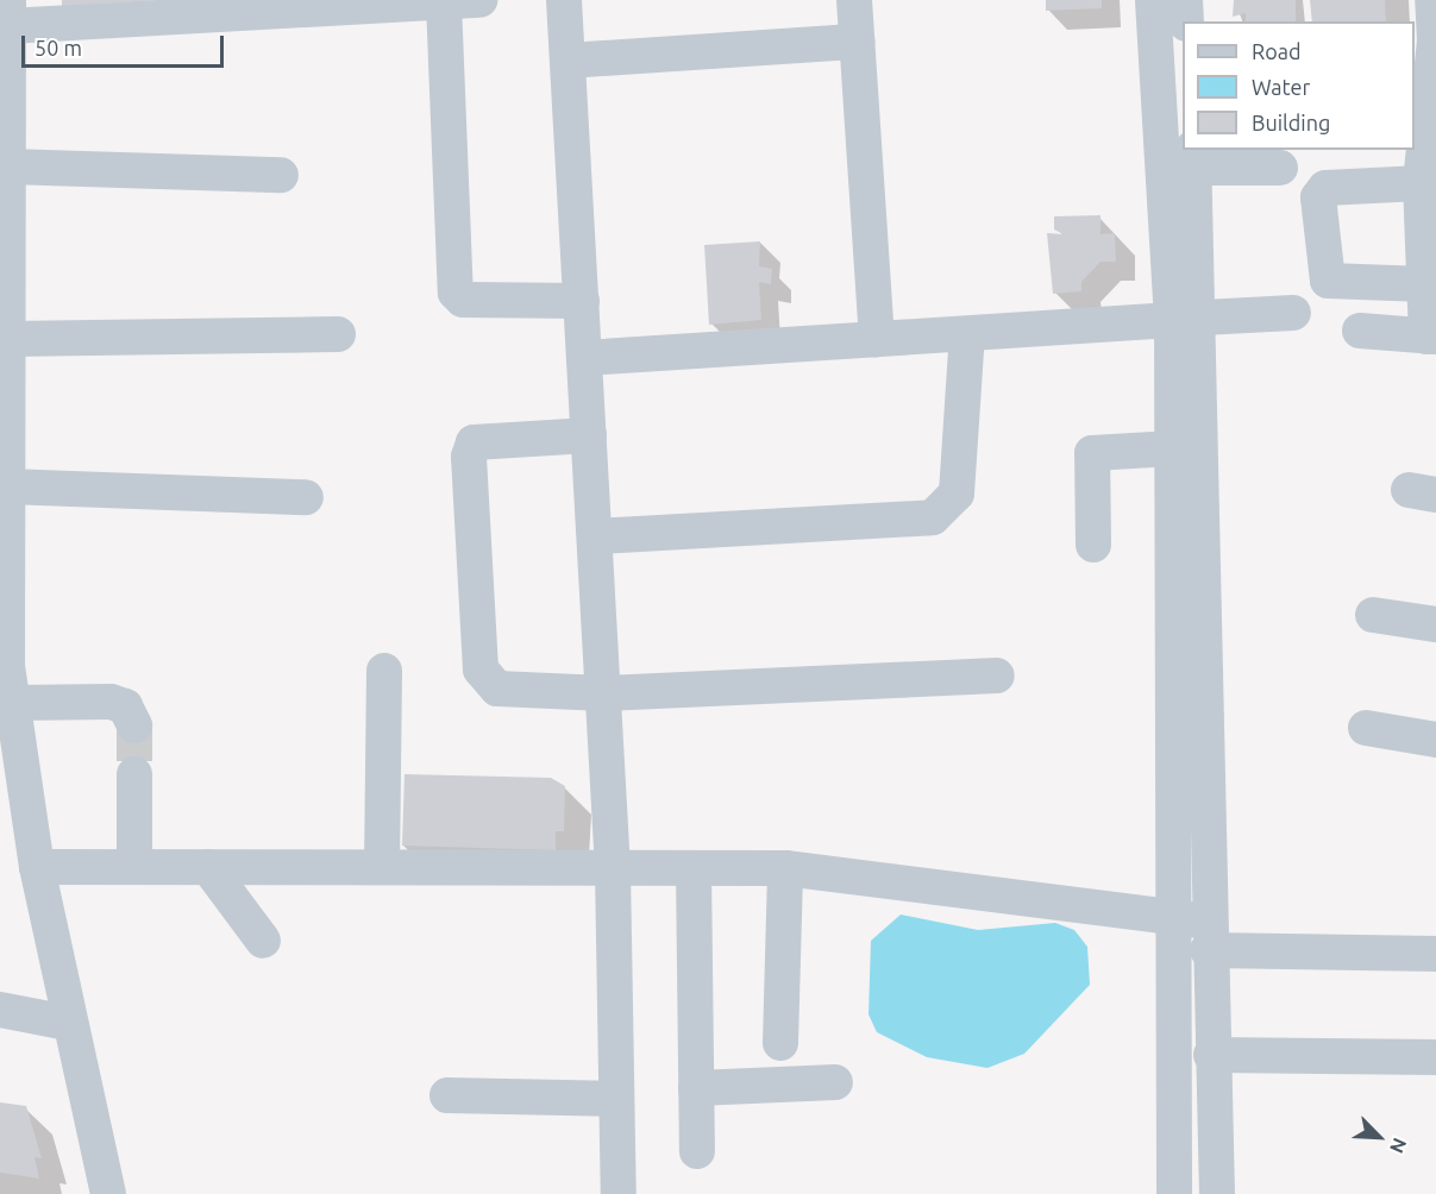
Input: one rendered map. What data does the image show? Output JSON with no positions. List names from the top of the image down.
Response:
{
  "legend": ["Road", "Water", "Building"],
  "scale_bar": "50 m",
  "north": "bottom right"
}
